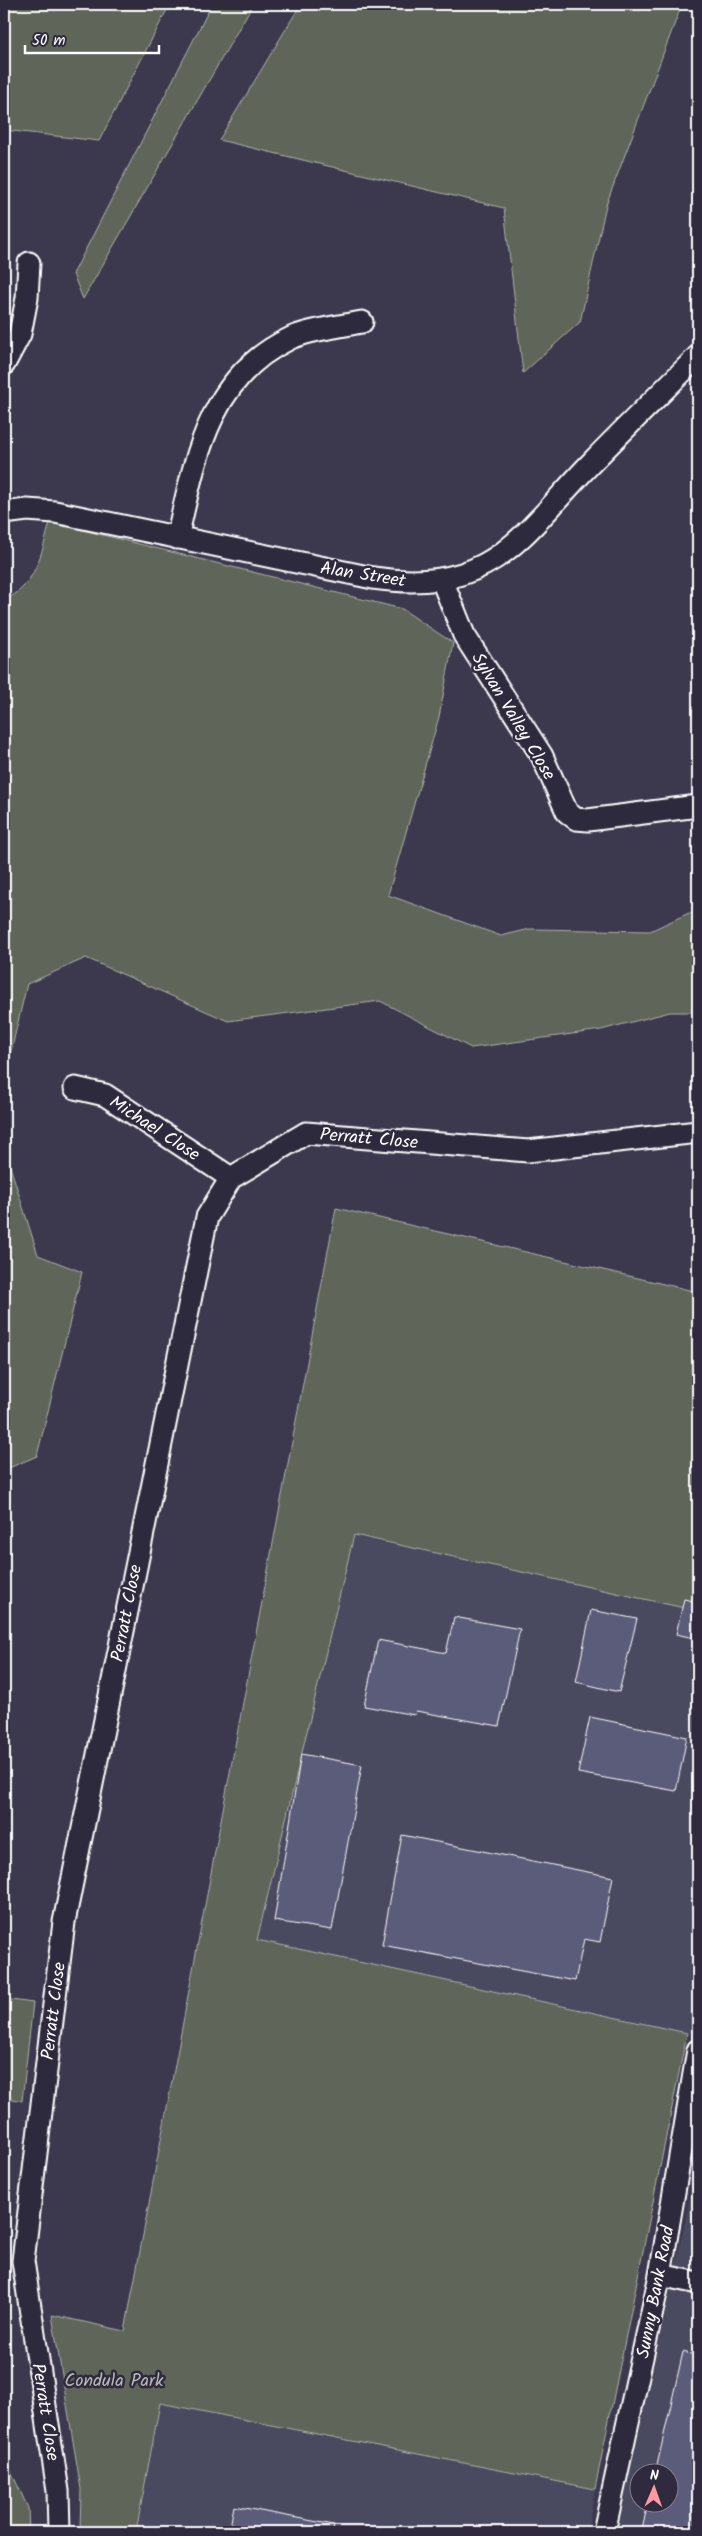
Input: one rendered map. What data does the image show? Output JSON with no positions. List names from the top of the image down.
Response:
{
  "streets": {
    "street": [
      "Alan Street",
      "Sylvan Valley Close",
      "Michael Close",
      "Perratt Close",
      "Sunny Bank Road"
    ]
  },
  "crossings": [
    ["Alan Street", "Sylvan Valley Close"],
    ["Michael Close", "Perratt Close"]
  ],
  "parks": ["Condula Park"],
  "scale_bar": "50 m",
  "north": "top"
}
